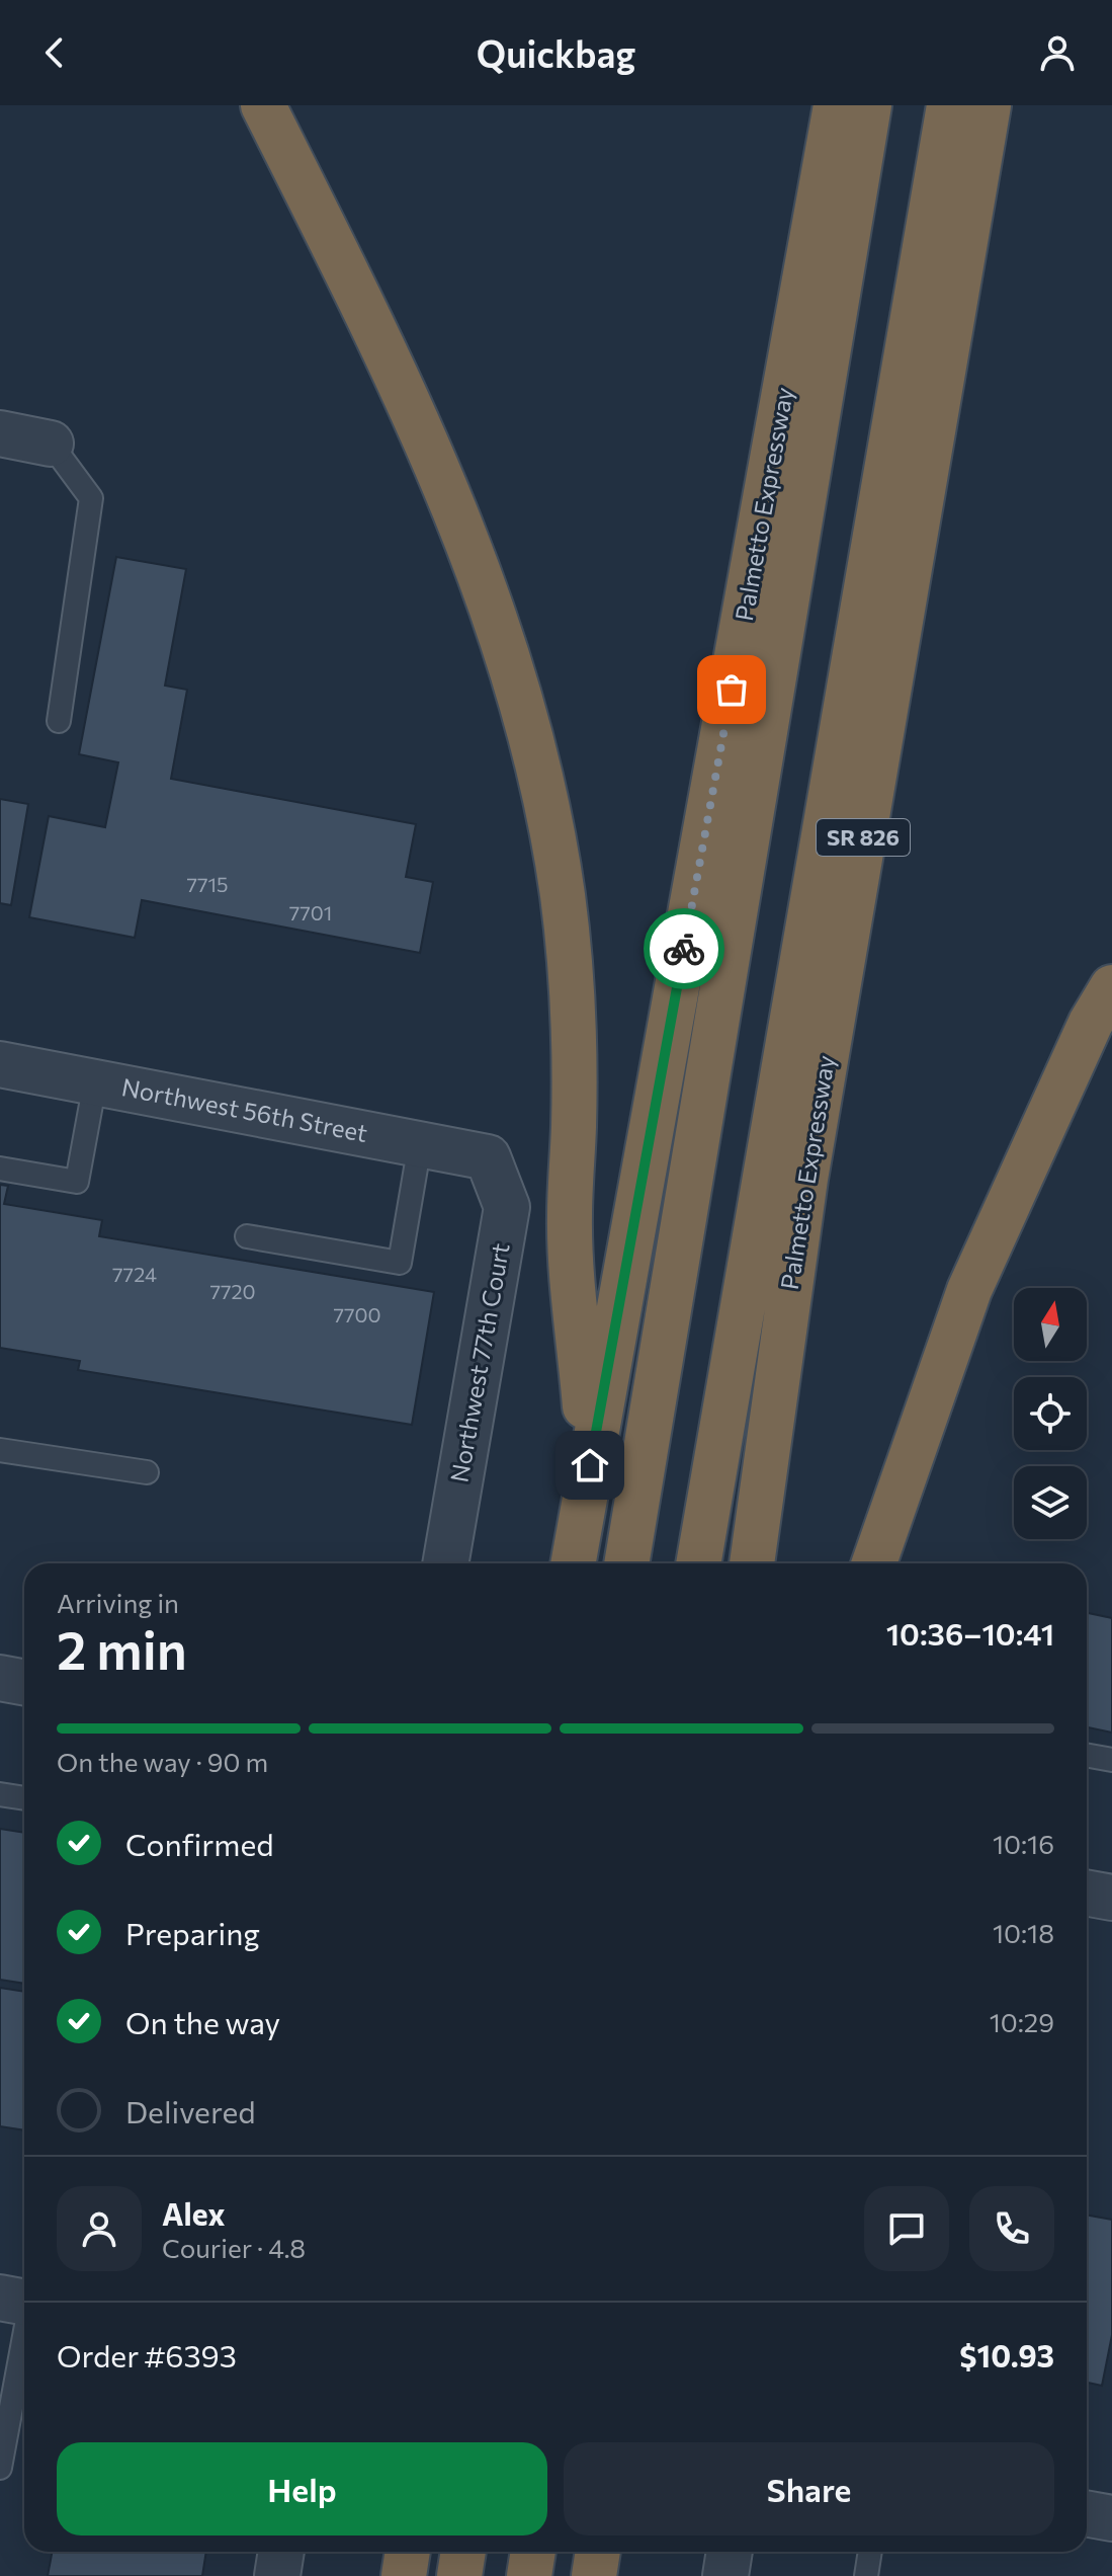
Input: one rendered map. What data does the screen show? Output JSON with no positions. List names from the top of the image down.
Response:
{
  "streets": {
    "highway": ["Palmetto Expressway", "SR 826"],
    "street": ["Northwest 56th Street", "Northwest 77th Court"]
  },
  "crossings": [
    ["Northwest 56th Street", "Northwest 77th Court"]
  ],
  "house_numbers": [
    "7715",
    "7701",
    "7724",
    "7720",
    "7700"
  ],
  "north": "top",
  "page": {
    "header": "Quickbag",
    "heading": ["2 min", "Arriving in", "10:36–10:41"],
    "panel": [
      "Alex",
      "Courier · 4.8",
      "Order #6393",
      "$10.93"
    ],
    "bar": "On the way · 90 m",
    "list": [
      ["Confirmed", "10:16"],
      ["Preparing", "10:18"],
      ["On the way", "10:29"],
      "Delivered"
    ],
    "buttons": ["Help", "Share"]
  }
}
